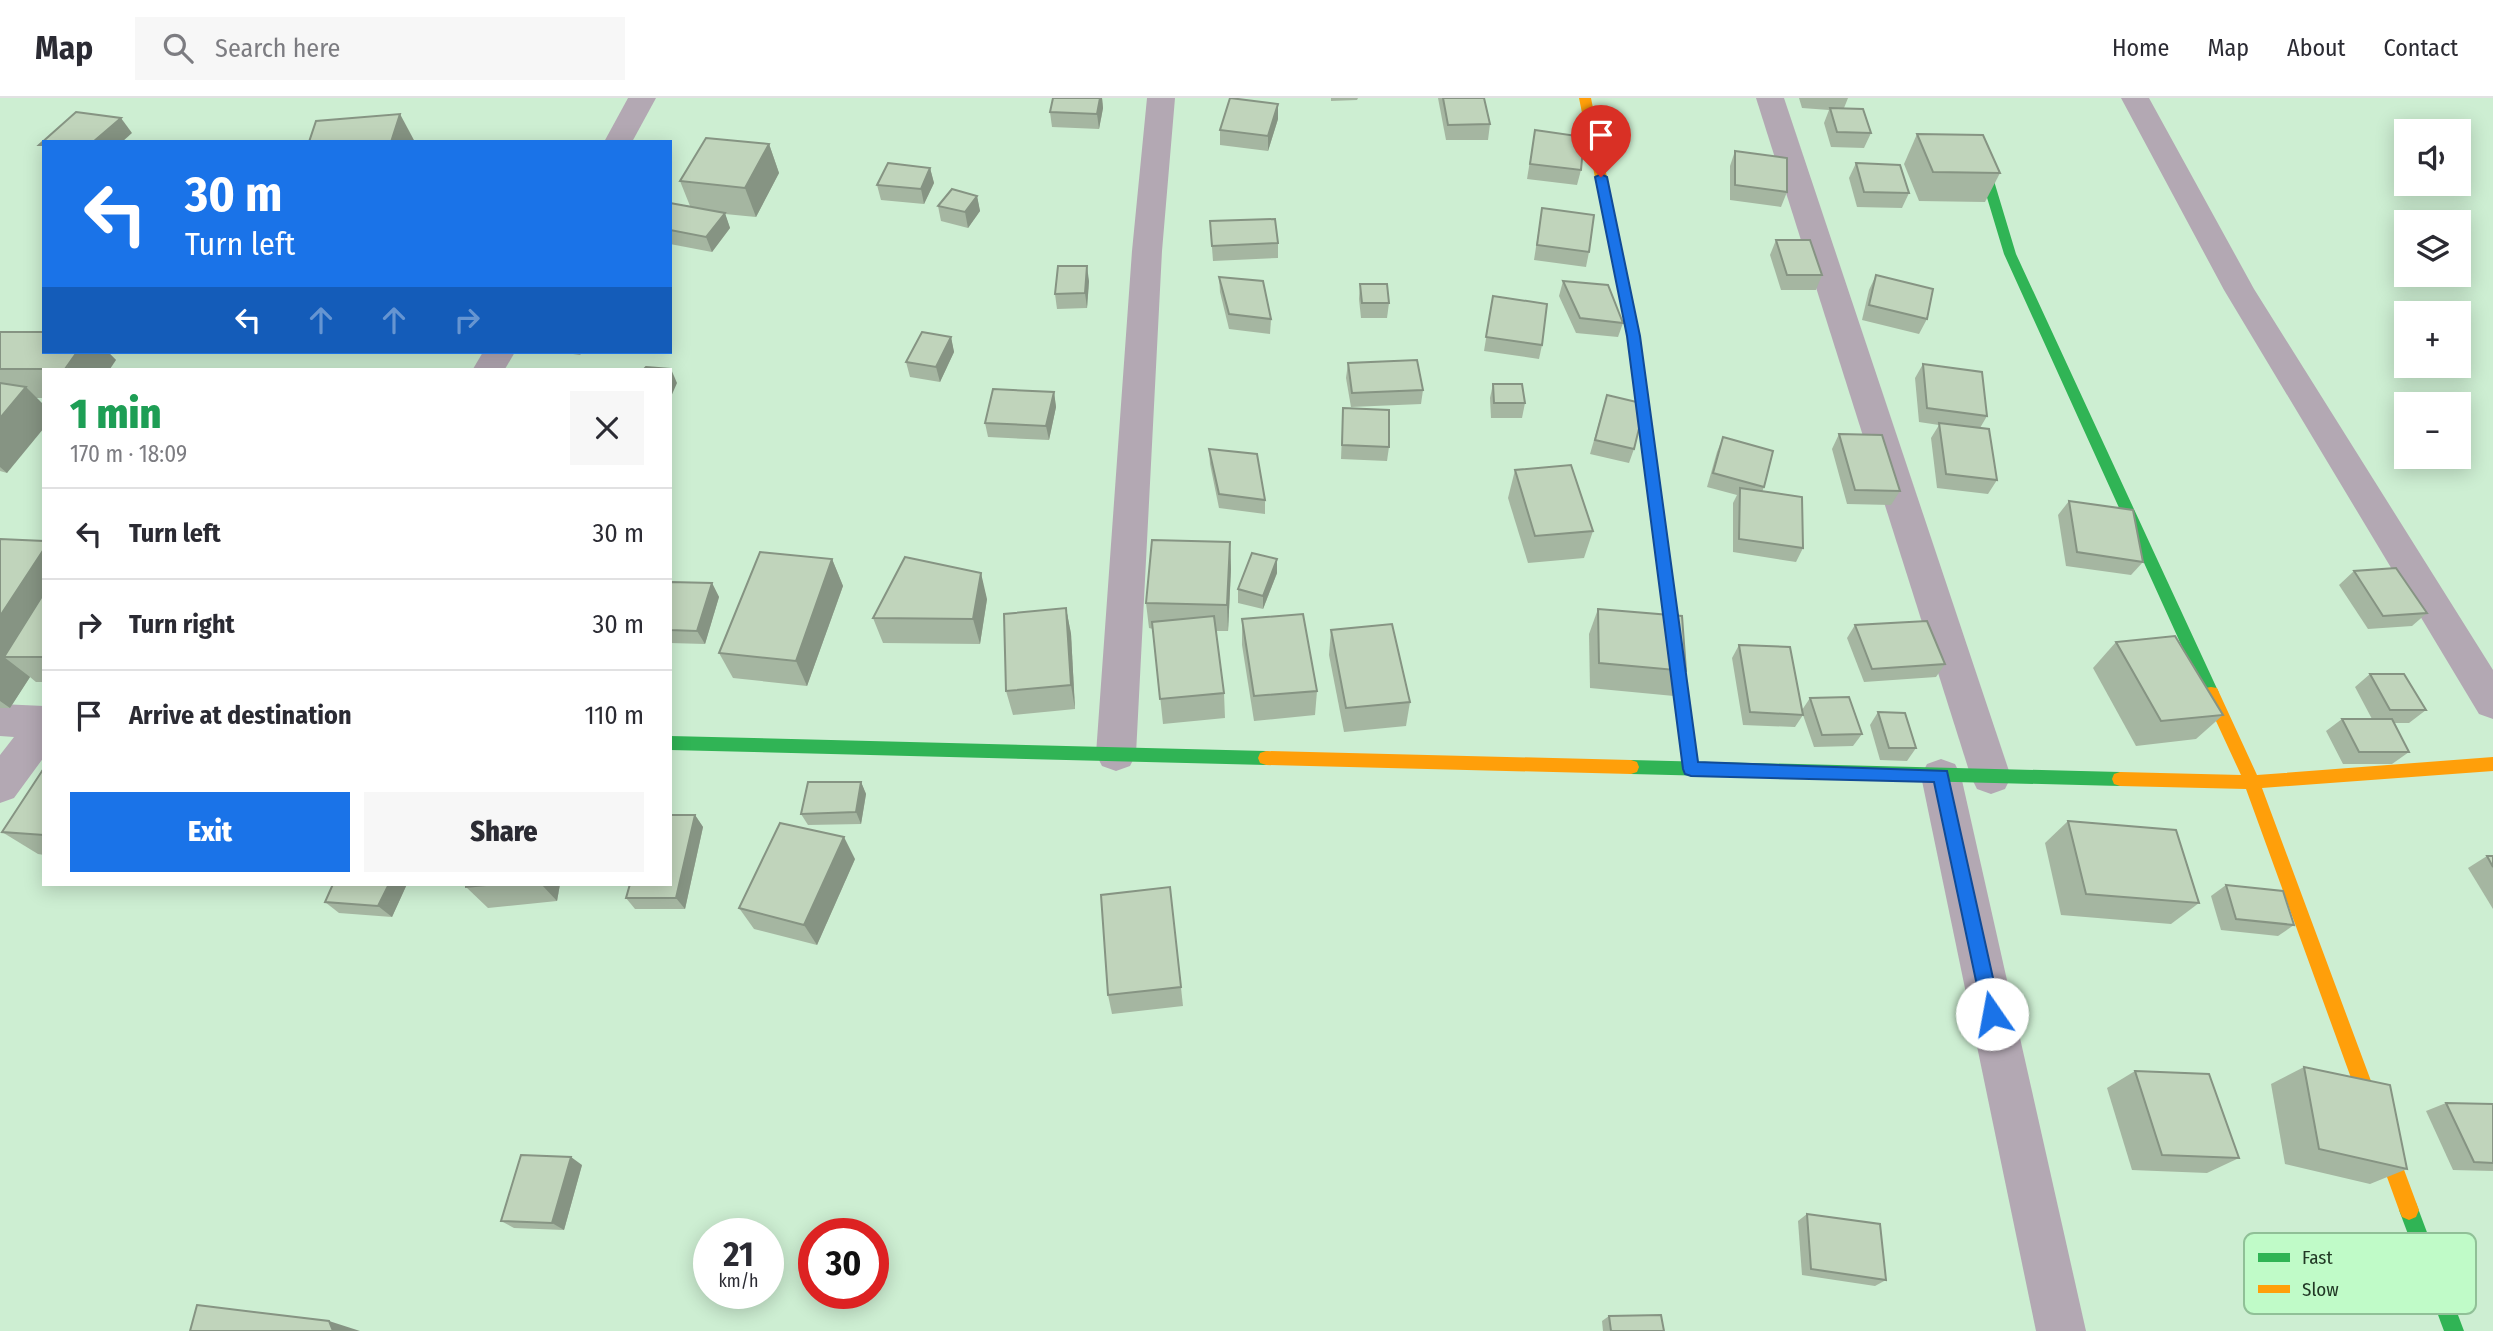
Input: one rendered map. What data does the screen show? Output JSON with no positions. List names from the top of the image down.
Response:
{
  "legend": ["Fast", "Slow"],
  "page": {
    "header": "Map",
    "search": "Search here",
    "nav": [
      "Home",
      "Map",
      "About",
      "Contact"
    ],
    "map_buttons": ["+", "−"],
    "turn": ["30 m", "Turn left"],
    "heading": ["1 min", "170 m · 18:09"],
    "list": [
      {
        "name": "Turn left",
        "value": "30 m"
      },
      {
        "name": "Turn right",
        "value": "30 m"
      },
      {
        "name": "Arrive at destination",
        "value": "110 m"
      }
    ],
    "buttons": ["Exit", "Share"],
    "speed": "21 km/h",
    "limit": "30"
  }
}
